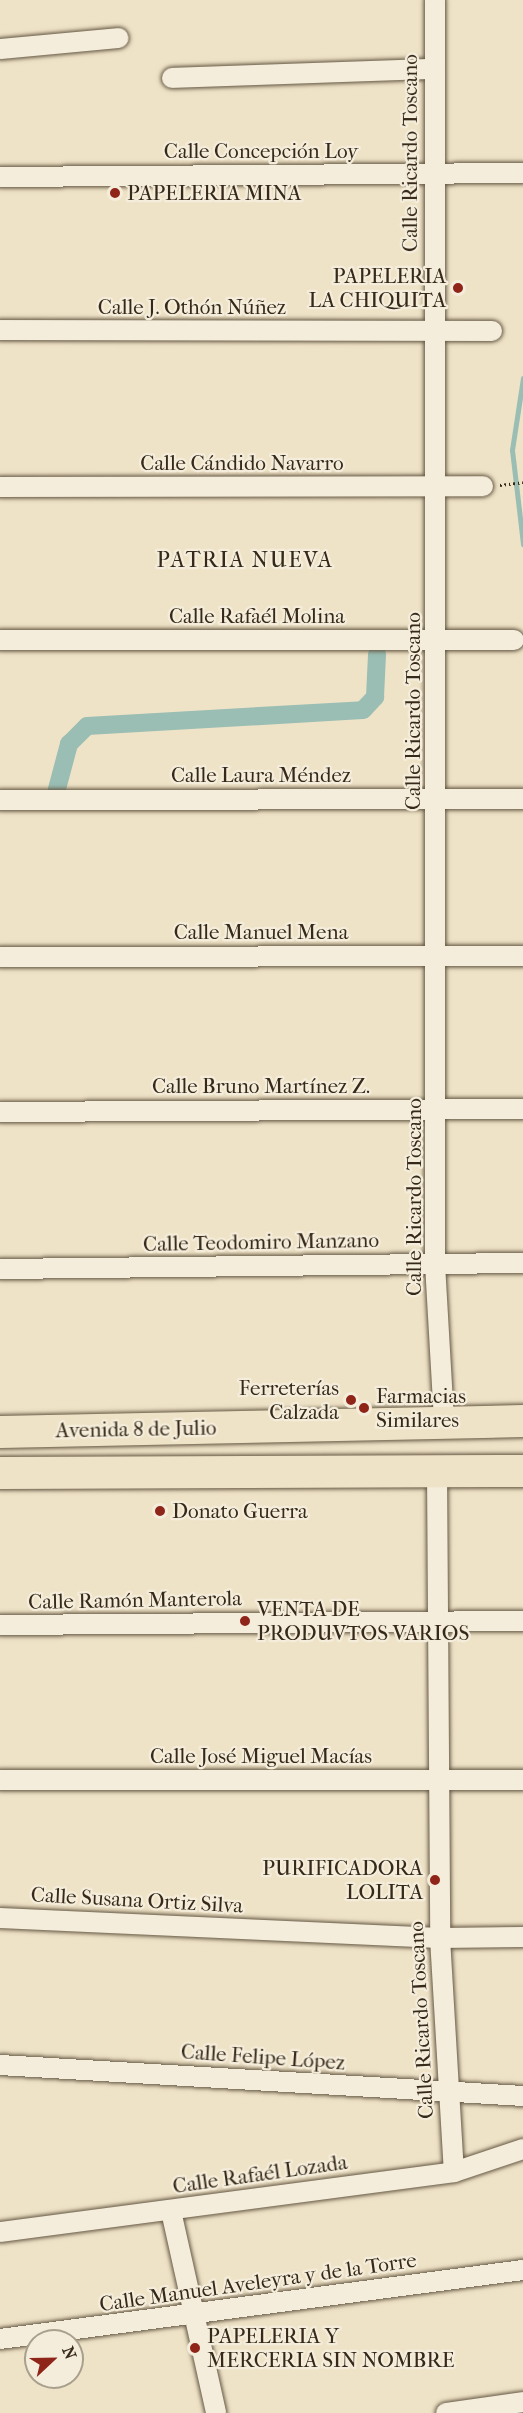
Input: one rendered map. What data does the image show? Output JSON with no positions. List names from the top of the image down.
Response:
{
  "streets": {
    "main road": ["Avenida 8 de Julio"],
    "street": [
      "Calle Concepción Loy",
      "Calle Ricardo Toscano",
      "Calle J. Othón Núñez",
      "Calle Cándido Navarro",
      "Calle Rafaél Molina",
      "Calle Laura Méndez",
      "Calle Manuel Mena",
      "Calle Bruno Martínez Z.",
      "Calle Teodomiro Manzano",
      "Calle Ramón Manterola",
      "Calle José Miguel Macías",
      "Calle Susana Ortiz Silva",
      "Calle Felipe López",
      "Calle Rafaél Lozada",
      "Calle Manuel Aveleyra y de la Torre"
    ]
  },
  "crossings": [
    ["Calle Concepción Loy", "Calle Ricardo Toscano"],
    ["Calle Ricardo Toscano", "Calle J. Othón Núñez"],
    ["Calle Ricardo Toscano", "Calle Cándido Navarro"],
    ["Calle Ricardo Toscano", "Calle Rafaél Molina"],
    ["Calle Ricardo Toscano", "Calle Laura Méndez"],
    ["Calle Ricardo Toscano", "Calle Manuel Mena"],
    ["Calle Ricardo Toscano", "Calle Bruno Martínez Z."],
    ["Calle Ricardo Toscano", "Calle Teodomiro Manzano"],
    ["Calle Ricardo Toscano", "Avenida 8 de Julio"],
    ["Calle Ricardo Toscano", "Calle Ramón Manterola"],
    ["Calle Ricardo Toscano", "Calle José Miguel Macías"],
    ["Calle Ricardo Toscano", "Calle Susana Ortiz Silva"],
    ["Calle Ricardo Toscano", "Calle Felipe López"],
    ["Calle Ricardo Toscano", "Calle Rafaél Lozada"]
  ],
  "districts": ["PATRIA NUEVA"],
  "places": [
    "PAPELERIA MINA",
    "PAPELERIA LA CHIQUITA",
    "Ferreterías Calzada",
    "Farmacias Similares",
    "Donato Guerra",
    "VENTA DE PRODUVTOS VARIOS",
    "PURIFICADORA LOLITA",
    "PAPELERIA Y MERCERIA SIN NOMBRE"
  ],
  "north": "right"
}
